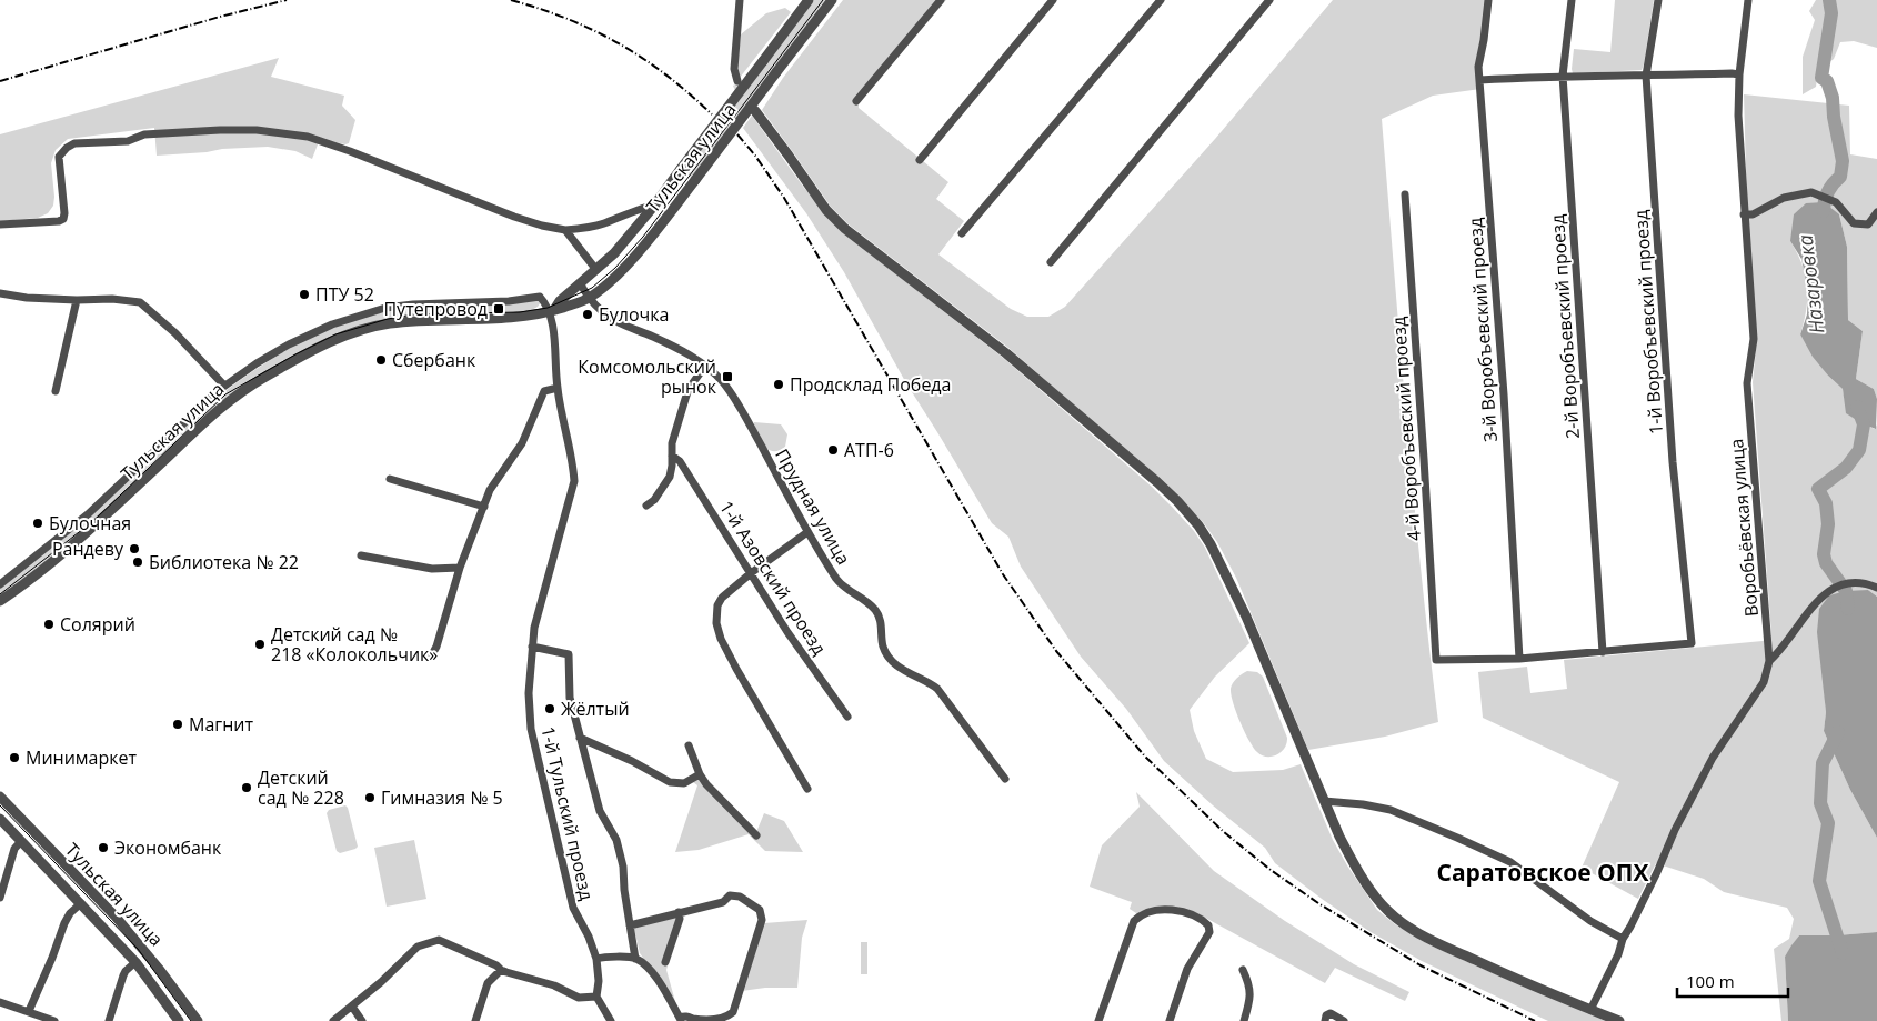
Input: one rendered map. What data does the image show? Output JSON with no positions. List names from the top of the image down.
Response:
{
  "streets": {
    "street": [
      "Тульская улица",
      "1-й Воробъевский проезд",
      "2-й Воробъевский проезд",
      "3-й Воробъевский проезд",
      "4-й Воробъевский проезд",
      "Прудная улица",
      "Воробьёвская улица",
      "1-й Азовский проезд",
      "1-й Тульский проезд"
    ]
  },
  "crossings": [
    ["Тульская улица", "Прудная улица"],
    ["Тульская улица", "1-й Тульский проезд"],
    ["1-й Воробъевский проезд", "2-й Воробъевский проезд"],
    ["3-й Воробъевский проезд", "4-й Воробъевский проезд"]
  ],
  "districts": ["Саратовское ОПХ"],
  "water": ["Назаровка"],
  "places": {
    "other": [
      "ПТУ 52",
      "Булочка",
      "Сбербанк",
      "Продсклад Победа",
      "АТП-6",
      "Булочная",
      "Рандеву",
      "Библиотека № 22",
      "Солярий",
      "Детский сад № 218 «Колокольчик»",
      "Жёлтый",
      "Магнит",
      "Минимаркет",
      "Детский сад № 228",
      "Гимназия № 5",
      "Экономбанк"
    ],
    "transit": ["Путепровод", "Комсомольский рынок"]
  },
  "scale_bar": "100 m"
}
